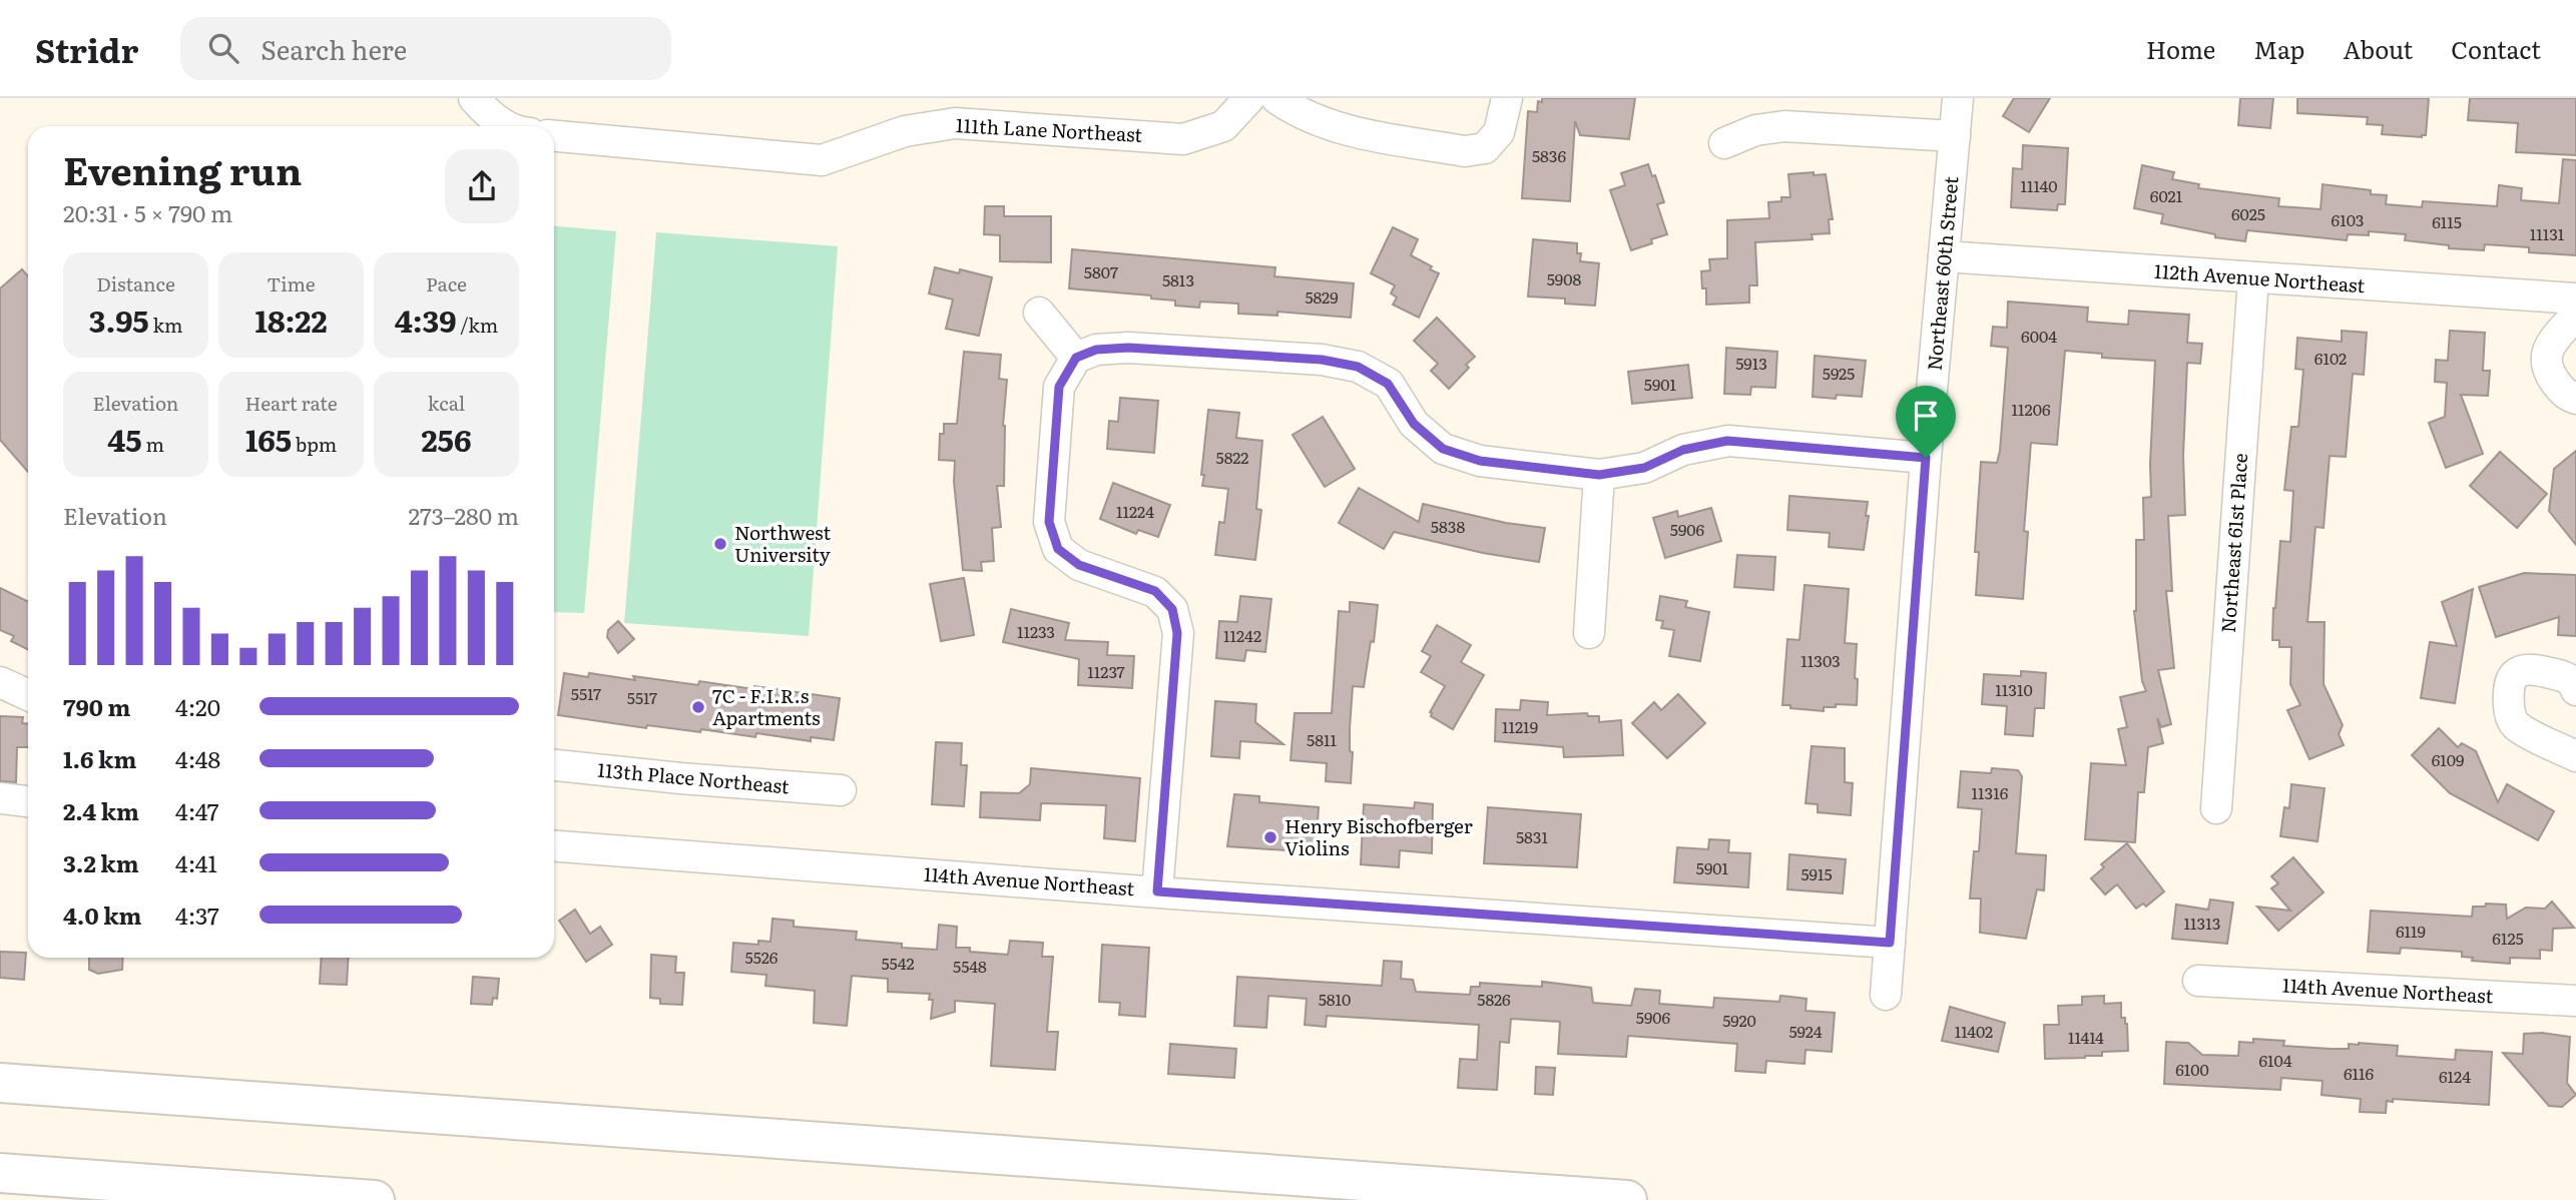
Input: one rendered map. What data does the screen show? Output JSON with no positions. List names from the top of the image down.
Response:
{
  "streets": {
    "street": [
      "111th Lane Northeast",
      "Northeast 60th Street",
      "112th Avenue Northeast",
      "Northeast 61st Place",
      "113th Place Northeast",
      "114th Avenue Northeast"
    ]
  },
  "crossings": [
    ["Northeast 60th Street", "112th Avenue Northeast"],
    ["Northeast 60th Street", "114th Avenue Northeast"],
    ["112th Avenue Northeast", "Northeast 61st Place"]
  ],
  "places": ["Northwest University", "7C - F.I.R.s Apartments", "Henry Bischofberger Violins"],
  "house_numbers": [
    "5836",
    "11140",
    "6021",
    "6025",
    "6103",
    "6115",
    "11131",
    "5807",
    "5908",
    "5813",
    "5829",
    "6004",
    "6102",
    "5913",
    "5925",
    "5901",
    "11206",
    "5822",
    "11224",
    "5838",
    "5906",
    "11233",
    "11242",
    "11303",
    "11237",
    "11310",
    "5517",
    "5517",
    "11219",
    "5811",
    "6109",
    "11316",
    "5831",
    "5901",
    "5915",
    "11313",
    "6119",
    "6125",
    "5526",
    "5542",
    "5548",
    "5810",
    "5826",
    "5906",
    "5920",
    "5924",
    "11402",
    "11414",
    "6104",
    "6100",
    "6116",
    "6124"
  ],
  "page": {
    "header": "Stridr",
    "search": "Search here",
    "nav": [
      "Home",
      "Map",
      "About",
      "Contact"
    ],
    "heading": ["Evening run", "20:31 · 5 × 790 m"],
    "stats": [
      ["Distance", "3.95 km"],
      ["Time", "18:22"],
      ["Pace", "4:39 /km"],
      ["Elevation", "45 m"],
      ["Heart rate", "165 bpm"],
      ["kcal", "256"]
    ],
    "chart": ["Elevation", "273–280 m"],
    "list": [
      {
        "name": "790 m",
        "note": "4:20"
      },
      {
        "name": "1.6 km",
        "note": "4:48"
      },
      {
        "name": "2.4 km",
        "note": "4:47"
      },
      {
        "name": "3.2 km",
        "note": "4:41"
      },
      {
        "name": "4.0 km",
        "note": "4:37"
      }
    ]
  }
}
